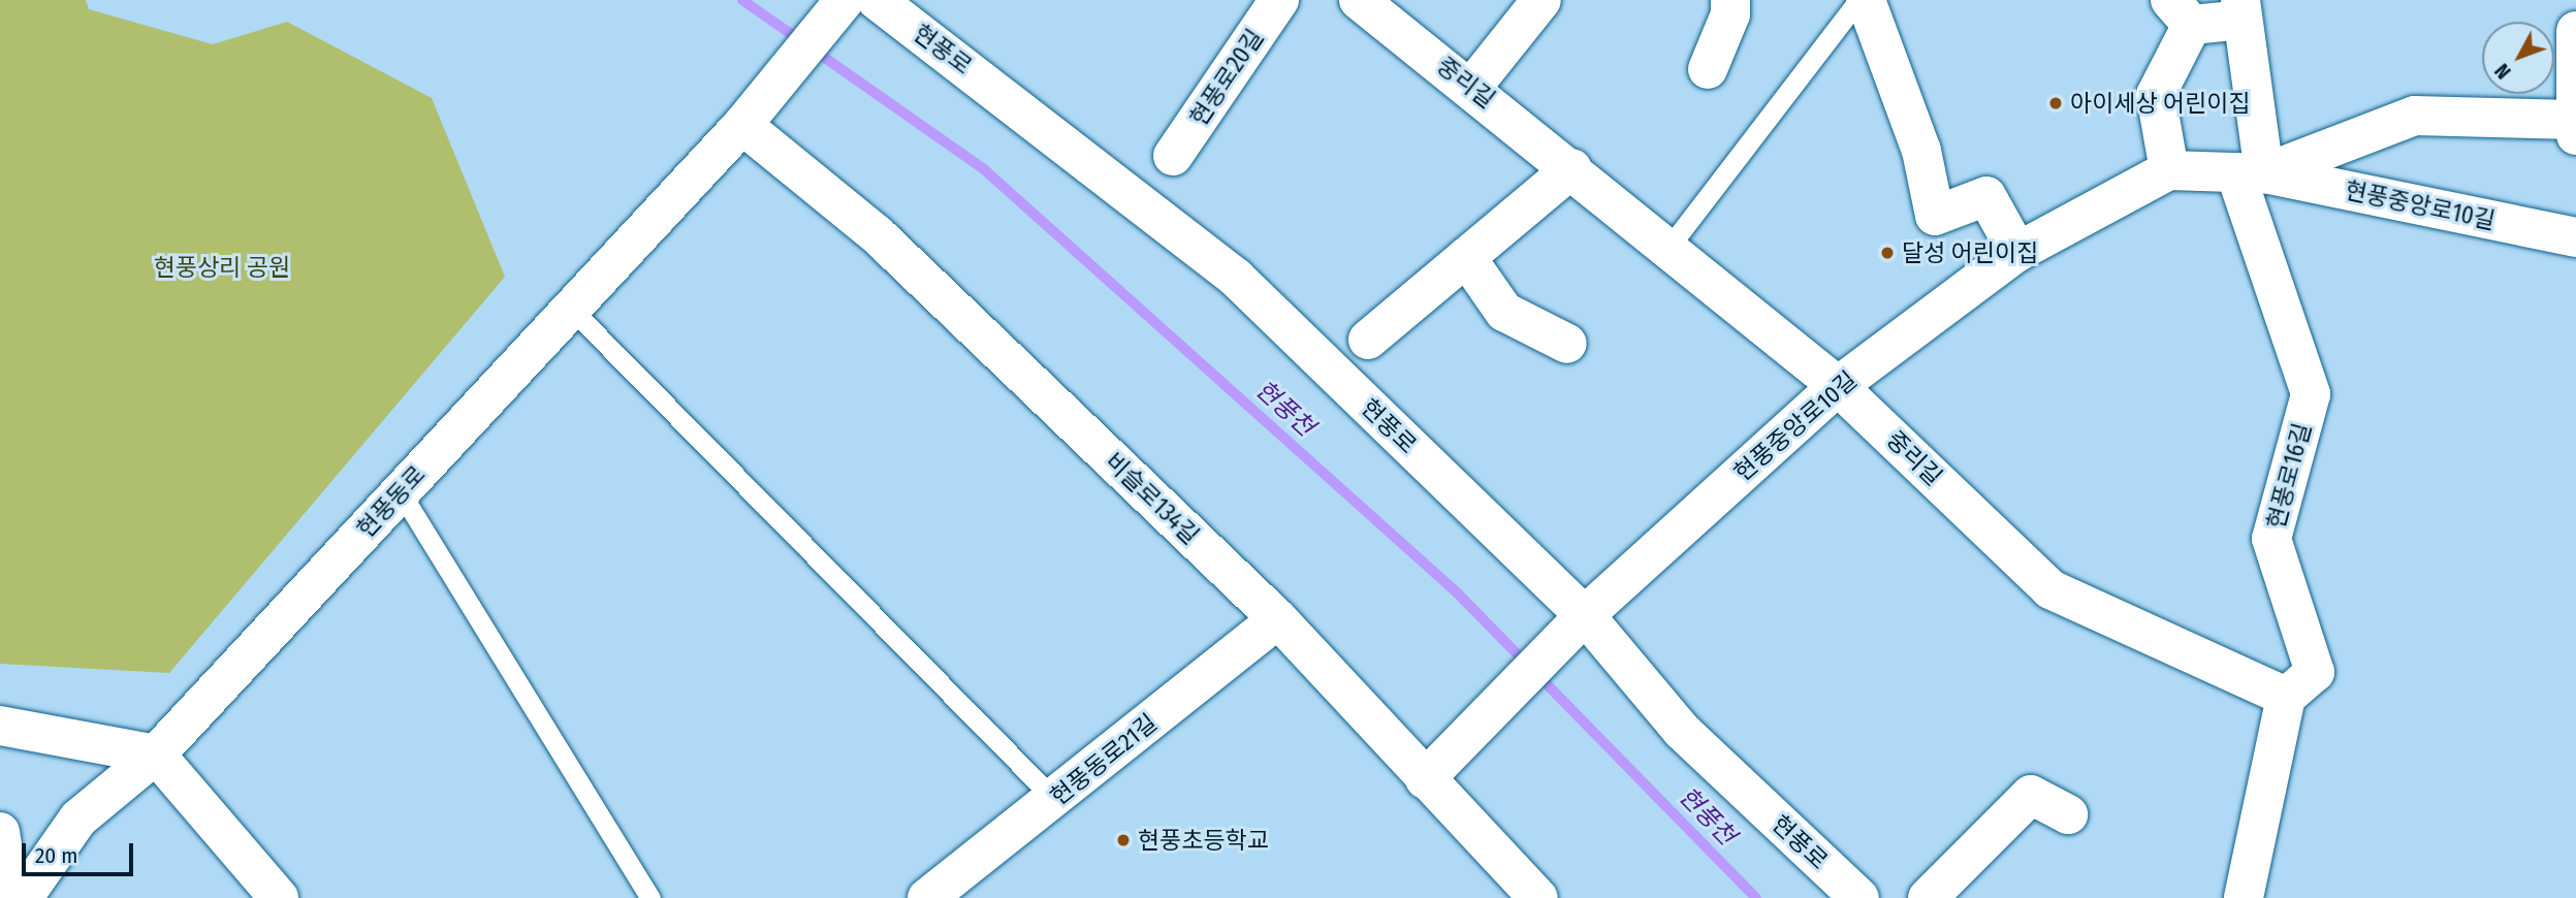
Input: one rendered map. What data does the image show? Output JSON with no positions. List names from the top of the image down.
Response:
{
  "streets": {
    "street": [
      "현풍로",
      "현풍로20길",
      "중리길",
      "현풍중앙로10길",
      "현풍로16길",
      "비슬로134길",
      "현풍동로",
      "현풍동로21길"
    ]
  },
  "crossings": [
    ["현풍로", "현풍중앙로10길"],
    ["중리길", "현풍중앙로10길"],
    ["중리길", "현풍로16길"],
    ["현풍중앙로10길", "현풍로16길"],
    ["현풍중앙로10길", "비슬로134길"],
    ["비슬로134길", "현풍동로"],
    ["비슬로134길", "현풍동로21길"]
  ],
  "water": ["현풍천"],
  "parks": ["현풍상리 공원"],
  "places": ["아이세상 어린이집", "달성 어린이집", "현풍초등학교"],
  "scale_bar": "20 m",
  "north": "bottom left"
}
